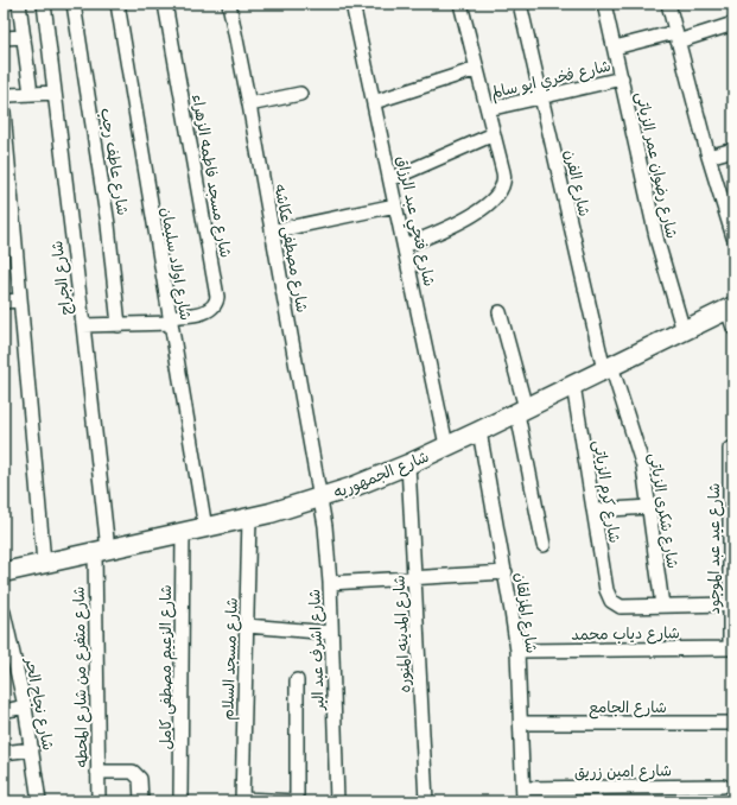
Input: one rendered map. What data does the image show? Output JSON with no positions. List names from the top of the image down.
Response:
{
  "streets": {
    "main road": ["شارع الجمهوريه"],
    "street": [
      "شارع فخري ابو سالم",
      "شارع عاطف رجب",
      "شارع رضوان عمر الزياتى",
      "شارع مسجد فاطمه الزهراء",
      "شارع الفرن",
      "شارع فتحي عبد الرزاق",
      "شارع مصطفى عكاشه",
      "شارع اولاد سليمان",
      "شارع الجراج",
      "شارع كرم الزياتى",
      "شارع شكرى الزياتى",
      "شارع عيد عبد الموجود",
      "شارع المزلقان",
      "شارع دياب محمد",
      "شارع المدينه المنوره",
      "شارع اشرف عبد البر",
      "شارع مسجد السلام",
      "شارع الزعيم مصطفى كامل",
      "شارع متفرع من شارع المحطه",
      "شارع نجاح الحر",
      "شارع الجامع",
      "شارع امين زريق"
    ]
  },
  "crossings": [
    ["شارع فخري ابو سالم", "شارع رضوان عمر الزياتى"],
    ["شارع فخري ابو سالم", "شارع الفرن"],
    ["شارع عاطف رجب", "شارع مسجد فاطمه الزهراء"],
    ["شارع رضوان عمر الزياتى", "شارع الجمهوريه"],
    ["شارع مسجد فاطمه الزهراء", "شارع اولاد سليمان"],
    ["شارع مسجد فاطمه الزهراء", "شارع الجراج"],
    ["شارع الفرن", "شارع الجمهوريه"],
    ["شارع الفرن", "شارع شكرى الزياتى"],
    ["شارع فتحي عبد الرزاق", "شارع الجمهوريه"],
    ["شارع مصطفى عكاشه", "شارع الجمهوريه"],
    ["شارع مصطفى عكاشه", "شارع اشرف عبد البر"],
    ["شارع اولاد سليمان", "شارع الجمهوريه"],
    ["شارع الجراج", "شارع الجمهوريه"],
    ["شارع الجراج", "شارع متفرع من شارع المحطه"],
    ["شارع الجمهوريه", "شارع كرم الزياتى"],
    ["شارع الجمهوريه", "شارع شكرى الزياتى"],
    ["شارع الجمهوريه", "شارع المزلقان"],
    ["شارع الجمهوريه", "شارع المدينه المنوره"],
    ["شارع الجمهوريه", "شارع اشرف عبد البر"],
    ["شارع الجمهوريه", "شارع مسجد السلام"],
    ["شارع الجمهوريه", "شارع الزعيم مصطفى كامل"],
    ["شارع الجمهوريه", "شارع متفرع من شارع المحطه"],
    ["شارع كرم الزياتى", "شارع شكرى الزياتى"],
    ["شارع عيد عبد الموجود", "شارع دياب محمد"],
    ["شارع المزلقان", "شارع دياب محمد"],
    ["شارع المزلقان", "شارع الجامع"],
    ["شارع المزلقان", "شارع امين زريق"]
  ]
}
